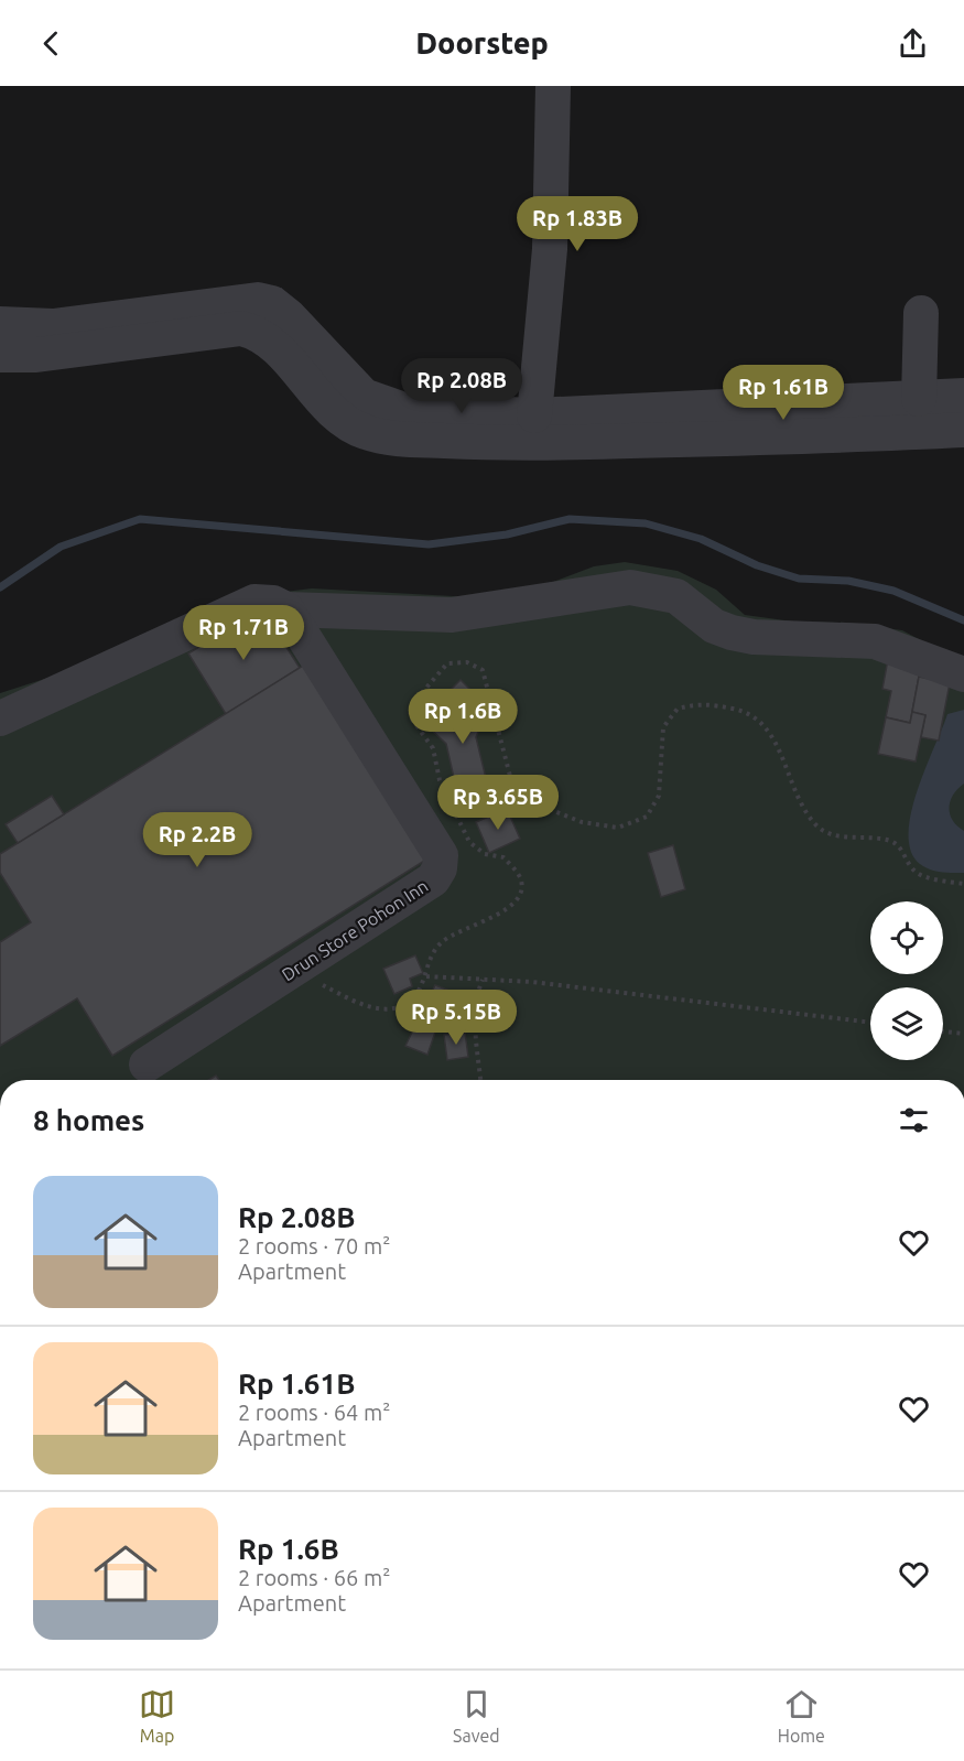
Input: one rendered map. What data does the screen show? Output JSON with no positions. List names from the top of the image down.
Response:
{
  "streets": {
    "street": ["Drun Store Pohon Inn"]
  },
  "page": {
    "header": "Doorstep",
    "price": [
      "Rp 1.83B",
      "Rp 2.08B",
      "Rp 1.61B",
      "Rp 1.71B",
      "Rp 1.6B",
      "Rp 3.65B",
      "Rp 2.2B",
      "Rp 5.15B"
    ],
    "heading": "8 homes",
    "list": [
      {
        "name": "Rp 2.08B",
        "note": "2 rooms · 70 m² · Apartment"
      },
      {
        "name": "Rp 1.61B",
        "note": "2 rooms · 64 m² · Apartment"
      },
      {
        "name": "Rp 1.6B",
        "note": "2 rooms · 66 m² · Apartment"
      }
    ],
    "tabs": ["Map", "Saved", "Home"]
  }
}
